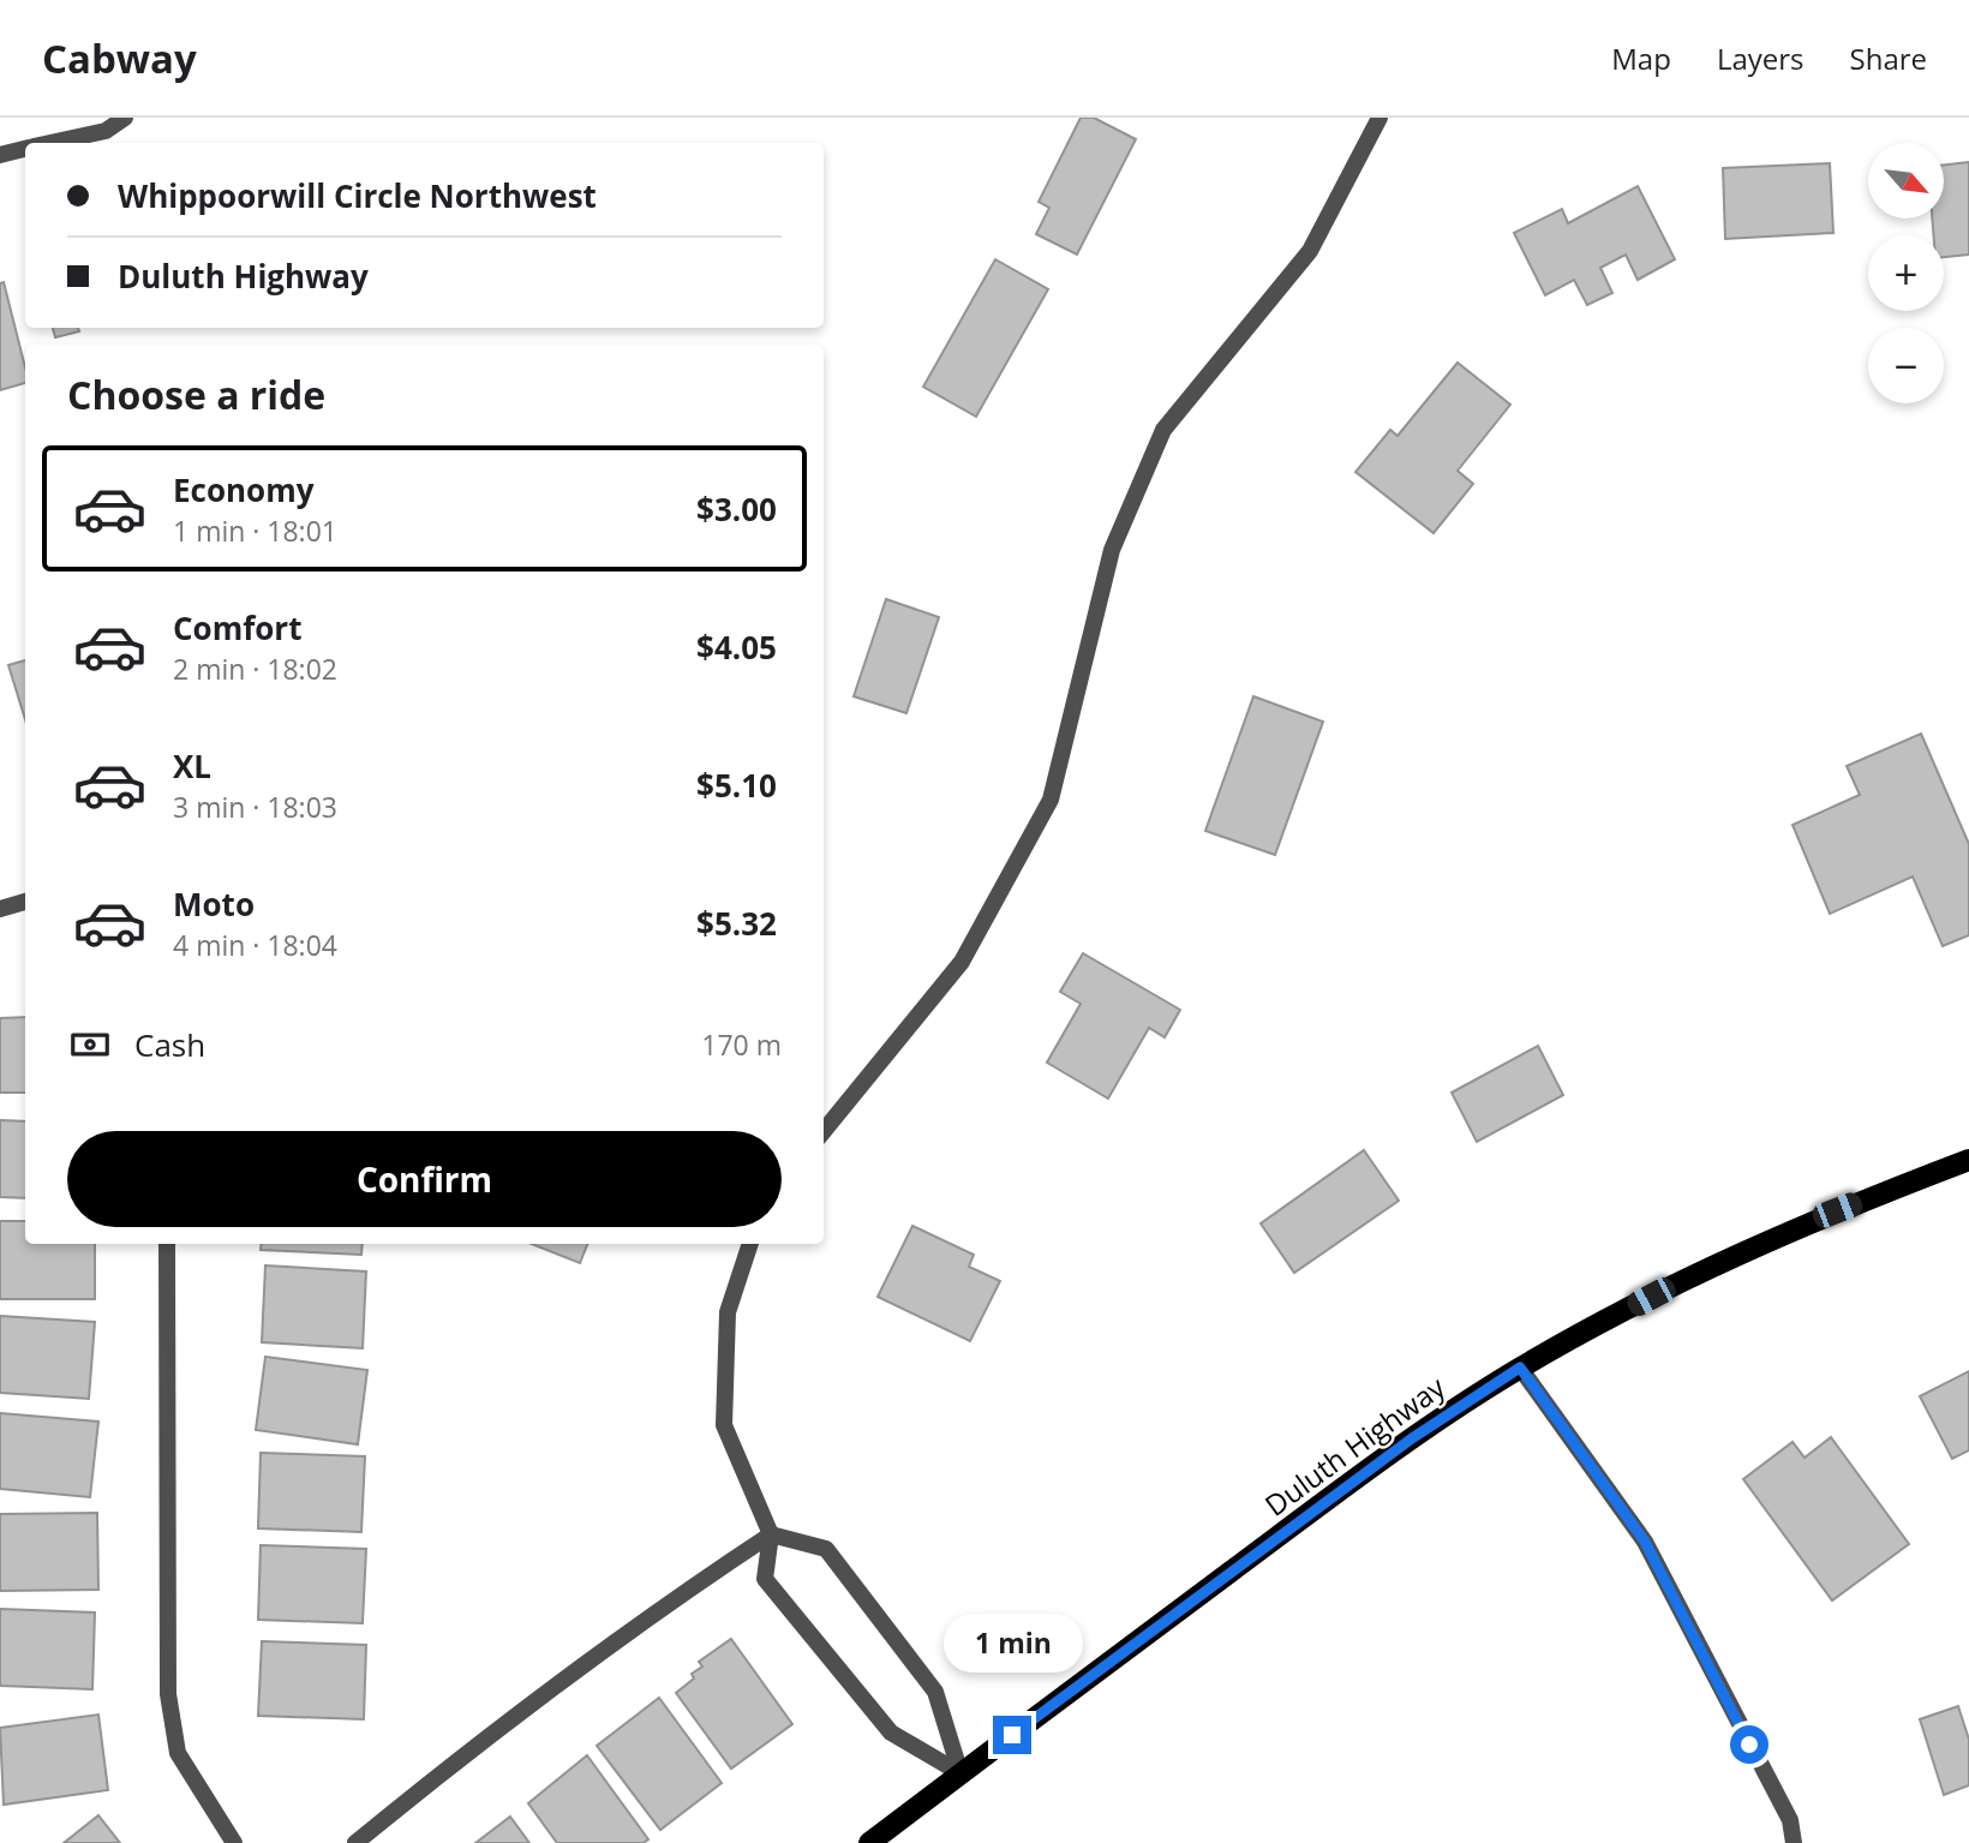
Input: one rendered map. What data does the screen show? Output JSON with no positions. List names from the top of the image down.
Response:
{
  "streets": {
    "main road": ["Duluth Highway"]
  },
  "north": "bottom right",
  "page": {
    "header": "Cabway",
    "nav": ["Map", "Layers", "Share"],
    "map_buttons": ["+", "−"],
    "banner": ["Whippoorwill Circle Northwest", "Duluth Highway"],
    "heading": "Choose a ride",
    "list": [
      {
        "name": "Economy",
        "note": "1 min · 18:01",
        "value": "$3.00"
      },
      {
        "name": "Comfort",
        "note": "2 min · 18:02",
        "value": "$4.05"
      },
      {
        "name": "XL",
        "note": "3 min · 18:03",
        "value": "$5.10"
      },
      {
        "name": "Moto",
        "note": "4 min · 18:04",
        "value": "$5.32"
      }
    ],
    "pay": ["Cash", "170 m"],
    "buttons": "Confirm",
    "bubble": "1 min"
  }
}
